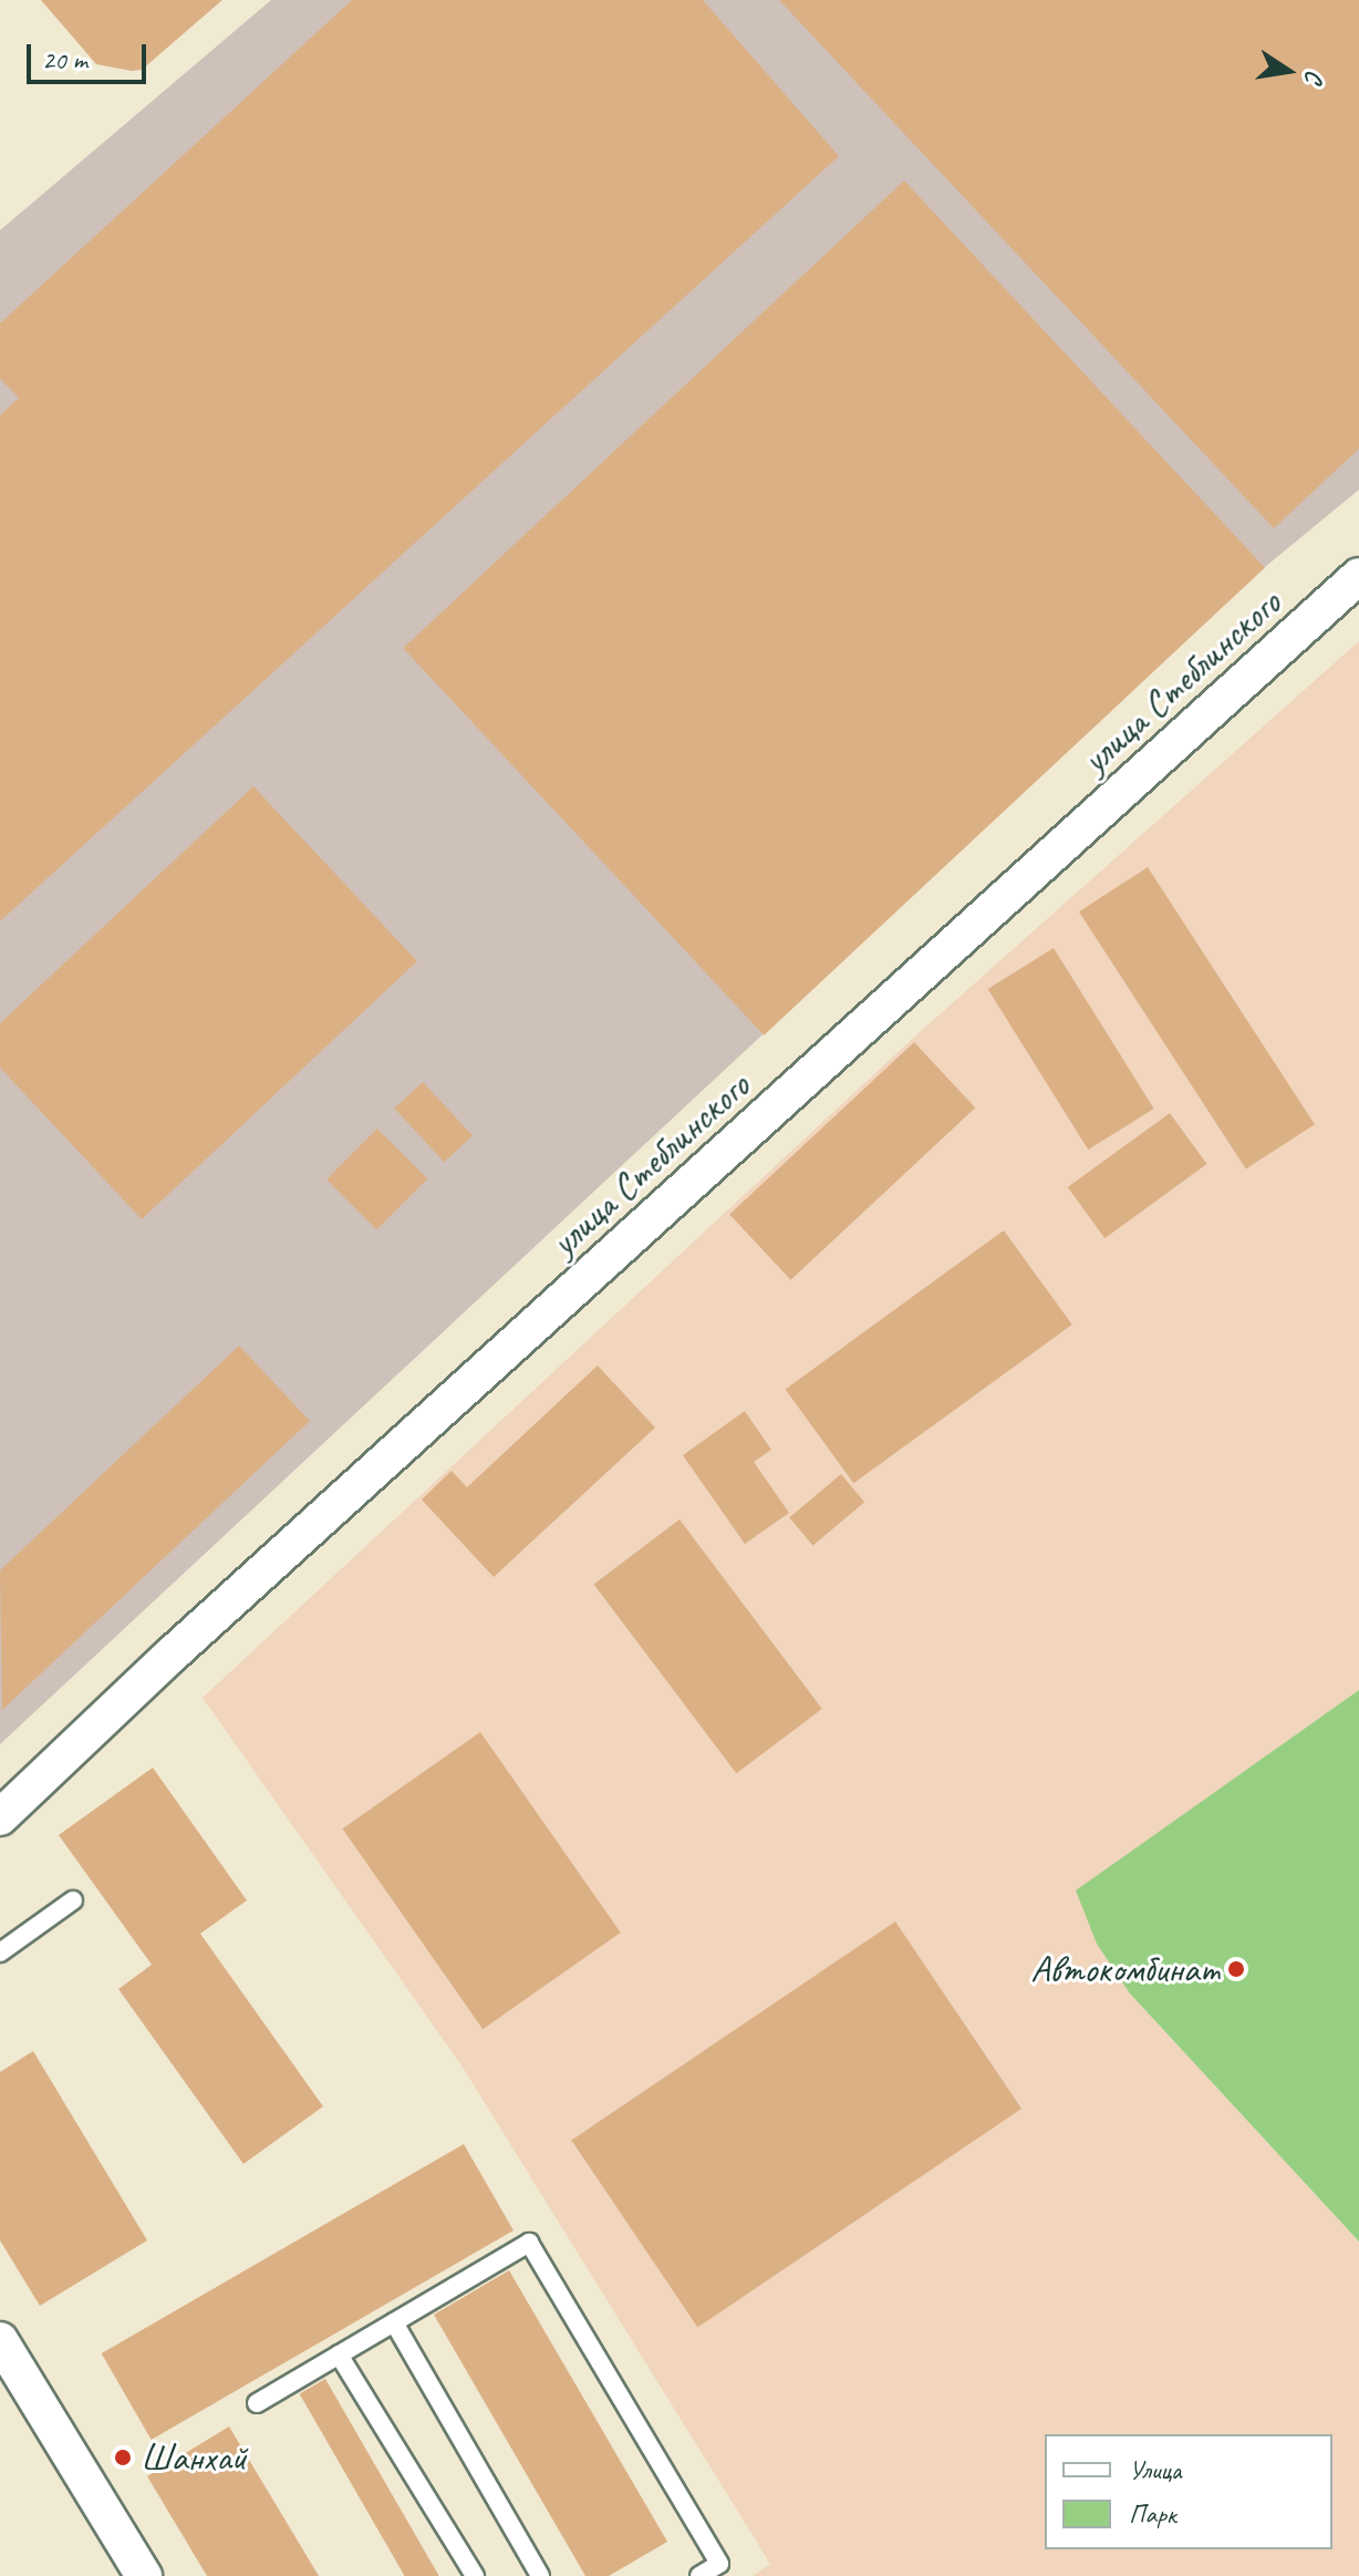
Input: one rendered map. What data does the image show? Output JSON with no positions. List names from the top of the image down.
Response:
{
  "streets": {
    "street": ["улица Стеблинского"]
  },
  "places": ["Автокомбинат", "Шанхай"],
  "legend": ["Улица", "Парк"],
  "scale_bar": "20 m",
  "north": "right"
}
